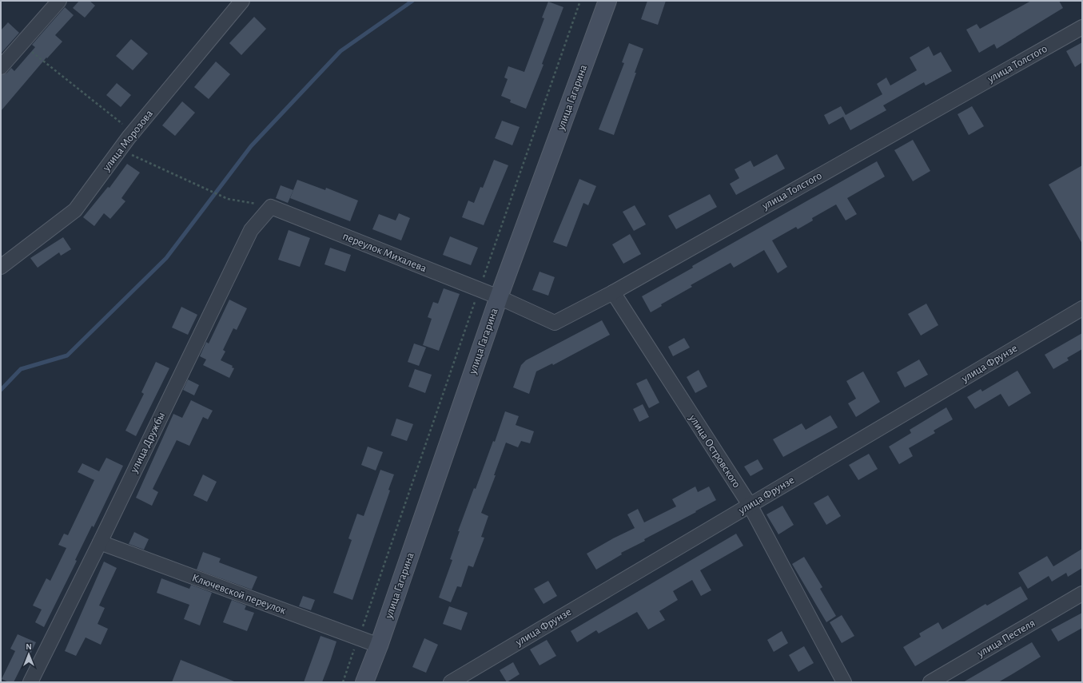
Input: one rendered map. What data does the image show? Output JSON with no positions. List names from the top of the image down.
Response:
{
  "streets": {
    "main road": ["улица Гагарина"],
    "street": [
      "улица Толстого",
      "улица Морозова",
      "переулок Михалева",
      "улица Фрунзе",
      "улица Дружбы",
      "улица Островского",
      "Ключевской переулок",
      "улица Пестеля"
    ]
  },
  "crossings": [
    ["улица Толстого", "улица Гагарина"],
    ["улица Толстого", "переулок Михалева"],
    ["улица Толстого", "улица Островского"],
    ["улица Гагарина", "переулок Михалева"],
    ["улица Гагарина", "Ключевской переулок"],
    ["переулок Михалева", "улица Дружбы"],
    ["улица Фрунзе", "улица Островского"],
    ["улица Дружбы", "Ключевской переулок"]
  ],
  "north": "top"
}
